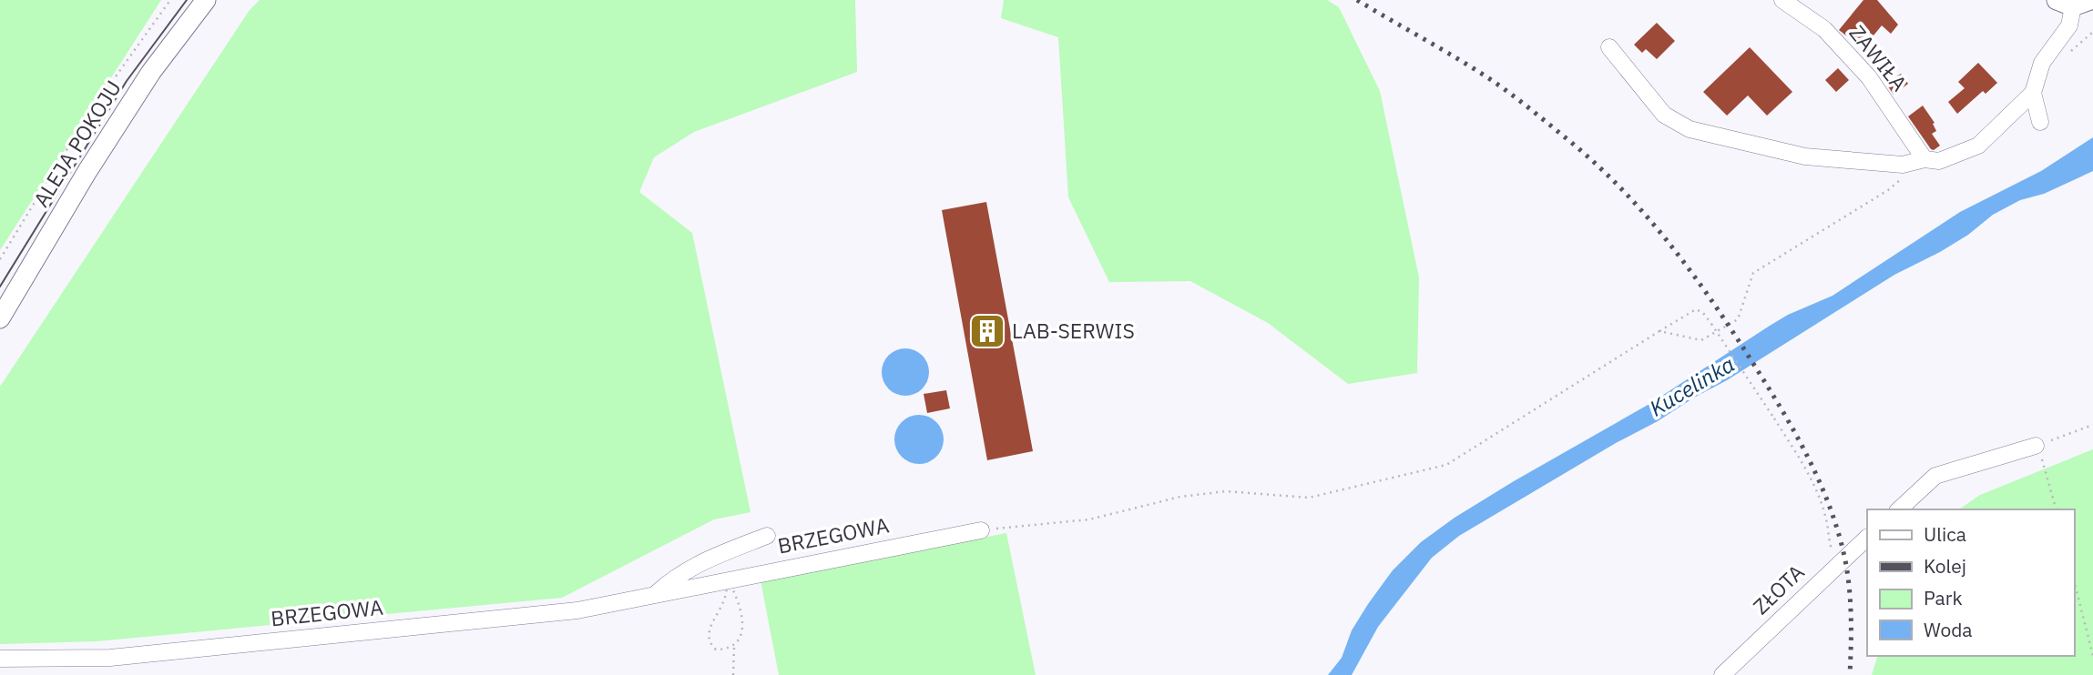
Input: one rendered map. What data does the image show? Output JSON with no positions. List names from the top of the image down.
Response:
{
  "streets": {
    "street": [
      "ZAWIŁA",
      "ALEJA POKOJU",
      "BRZEGOWA",
      "ZŁOTA"
    ]
  },
  "water": ["Kucelinka"],
  "places": {
    "building": ["LAB-SERWIS"]
  },
  "legend": [
    "Ulica",
    "Kolej",
    "Park",
    "Woda"
  ]
}
